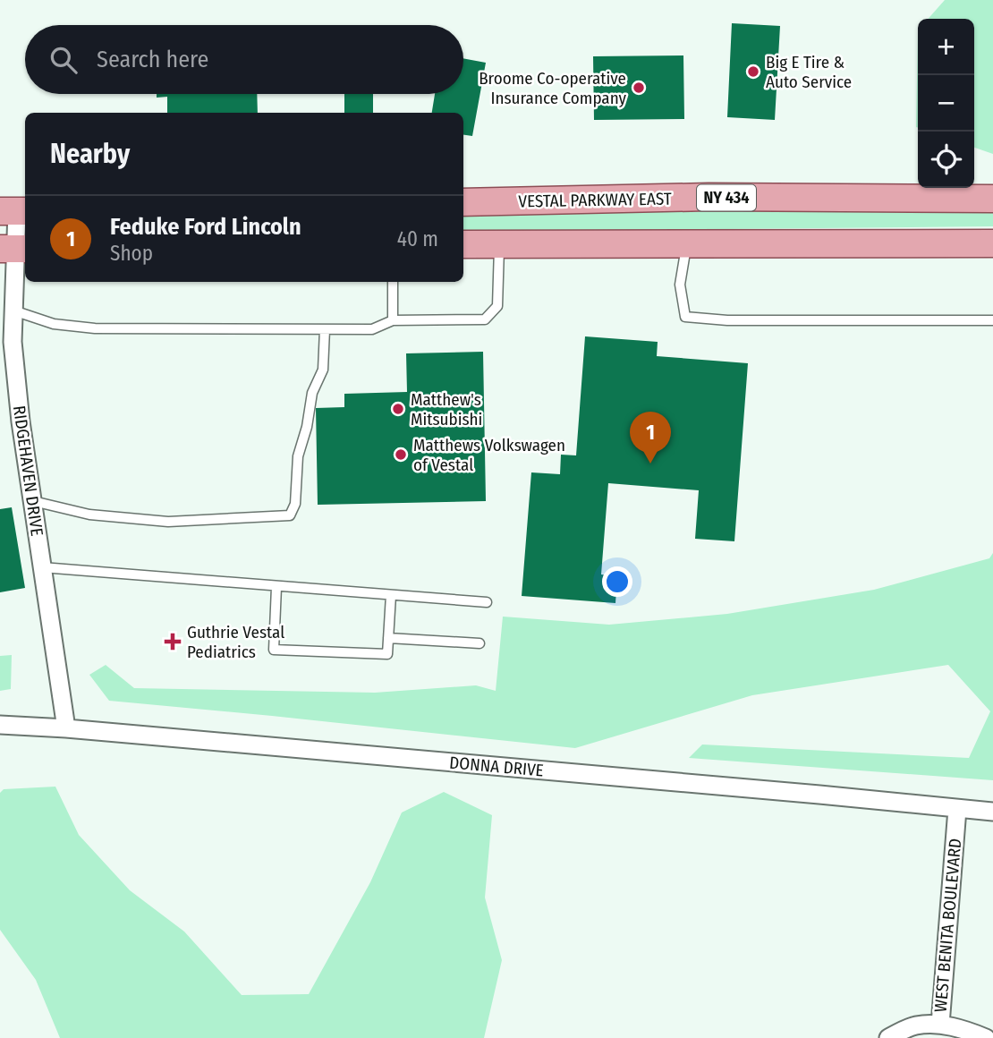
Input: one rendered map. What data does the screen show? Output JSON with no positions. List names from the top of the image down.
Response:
{
  "streets": {
    "main road": ["NY 434", "VESTAL PARKWAY EAST"],
    "street": ["RIDGEHAVEN DRIVE", "DONNA DRIVE", "WEST BENITA BOULEVARD"]
  },
  "crossings": [
    ["RIDGEHAVEN DRIVE", "DONNA DRIVE"],
    ["DONNA DRIVE", "WEST BENITA BOULEVARD"]
  ],
  "places": {
    "other": [
      "Big E Tire & Auto Service",
      "Broome Co-operative Insurance Company",
      "Matthew's Mitsubishi",
      "Matthews Volkswagen of Vestal"
    ],
    "health": ["Guthrie Vestal Pediatrics"]
  },
  "page": {
    "map_buttons": ["+", "−"],
    "search": "Search here",
    "heading": "Nearby",
    "list": [
      {
        "mark": "1",
        "name": "Feduke Ford Lincoln",
        "note": "Shop",
        "value": "40 m"
      }
    ],
    "pins": "1"
  }
}
